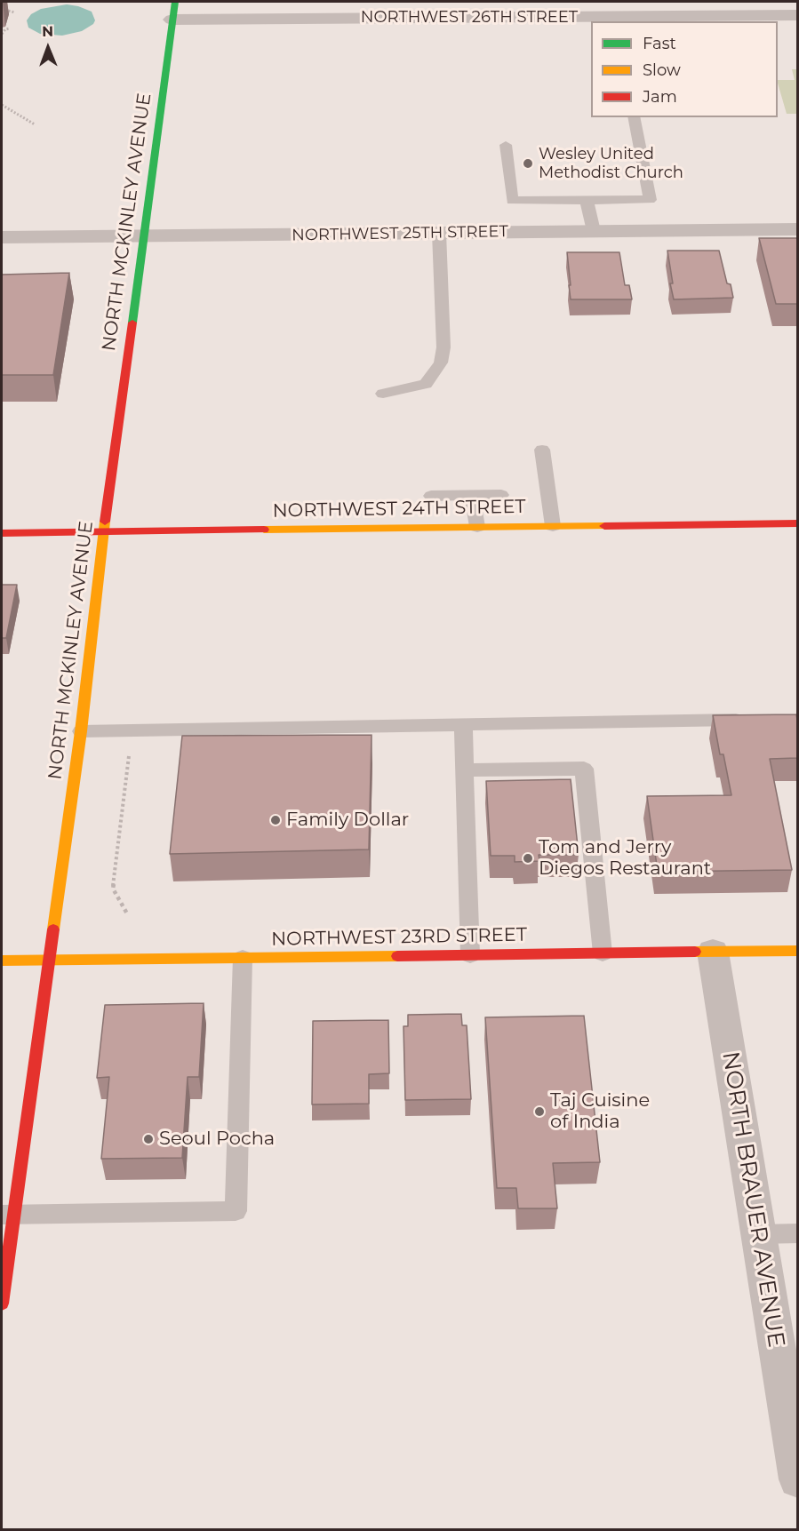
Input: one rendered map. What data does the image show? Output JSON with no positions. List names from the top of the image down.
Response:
{
  "streets": {
    "street": [
      "NORTHWEST 26TH STREET",
      "NORTH MCKINLEY AVENUE",
      "NORTHWEST 25TH STREET",
      "NORTHWEST 24TH STREET",
      "NORTHWEST 23RD STREET",
      "NORTH BRAUER AVENUE"
    ]
  },
  "crossings": [
    ["NORTHWEST 26TH STREET", "NORTH MCKINLEY AVENUE"],
    ["NORTH MCKINLEY AVENUE", "NORTHWEST 25TH STREET"],
    ["NORTH MCKINLEY AVENUE", "NORTHWEST 24TH STREET"],
    ["NORTH MCKINLEY AVENUE", "NORTHWEST 23RD STREET"],
    ["NORTHWEST 23RD STREET", "NORTH BRAUER AVENUE"]
  ],
  "places": [
    "Wesley United Methodist Church",
    "Family Dollar",
    "Tom and Jerry Diegos Restaurant",
    "Taj Cuisine of India",
    "Seoul Pocha"
  ],
  "legend": ["Fast", "Slow", "Jam"],
  "north": "top"
}
